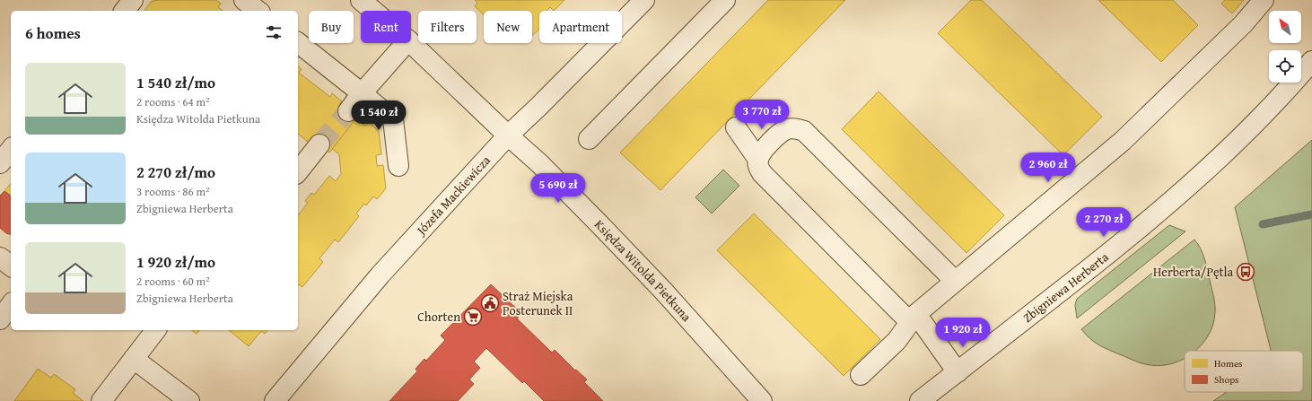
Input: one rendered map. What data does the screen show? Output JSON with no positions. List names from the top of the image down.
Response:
{
  "streets": {
    "street": ["Józefa Mackiewicza", "Księdza Witolda Pietkuna", "Zbigniewa Herberta"]
  },
  "crossings": [
    ["Józefa Mackiewicza", "Księdza Witolda Pietkuna"]
  ],
  "places": {
    "bus stop": ["Herberta/Pętla"],
    "public building": ["Straż Miejska Posterunek II"],
    "supermarket": ["Chorten"]
  },
  "legend": ["Homes", "Shops"],
  "north": "top left",
  "page": {
    "chip": [
      "Buy",
      "Rent",
      "Filters",
      "New",
      "Apartment"
    ],
    "heading": "6 homes",
    "list": [
      {
        "name": "1 540 zł/mo",
        "note": "2 rooms · 64 m² · Księdza Witolda Pietkuna"
      },
      {
        "name": "2 270 zł/mo",
        "note": "3 rooms · 86 m² · Zbigniewa Herberta"
      },
      {
        "name": "1 920 zł/mo",
        "note": "2 rooms · 60 m² · Zbigniewa Herberta"
      }
    ],
    "price": [
      "3 770 zł",
      "1 540 zł",
      "2 960 zł",
      "5 690 zł",
      "2 270 zł",
      "1 920 zł"
    ]
  }
}
